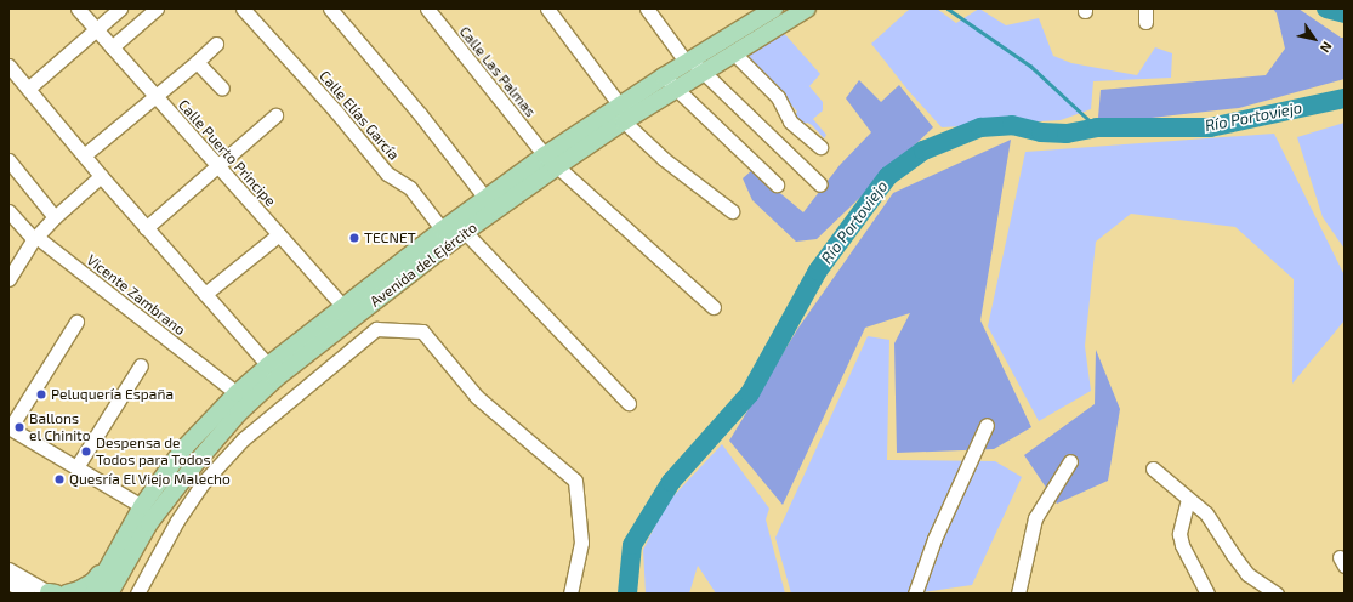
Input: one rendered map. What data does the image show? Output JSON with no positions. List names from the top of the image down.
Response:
{
  "streets": {
    "main road": ["Avenida del Ejército"],
    "street": [
      "Calle Las Palmas",
      "Calle Elías García",
      "Calle Puerto Principe",
      "Vicente Zambrano"
    ]
  },
  "crossings": [
    ["Calle Las Palmas", "Avenida del Ejército"],
    ["Calle Elías García", "Avenida del Ejército"],
    ["Calle Puerto Principe", "Avenida del Ejército"],
    ["Avenida del Ejército", "Vicente Zambrano"]
  ],
  "water": ["Río Portoviejo"],
  "places": [
    "TECNET",
    "Peluquería España",
    "Ballons el Chinito",
    "Despensa de Todos para Todos",
    "Quesría El Viejo Malecho"
  ],
  "north": "bottom right"
}
